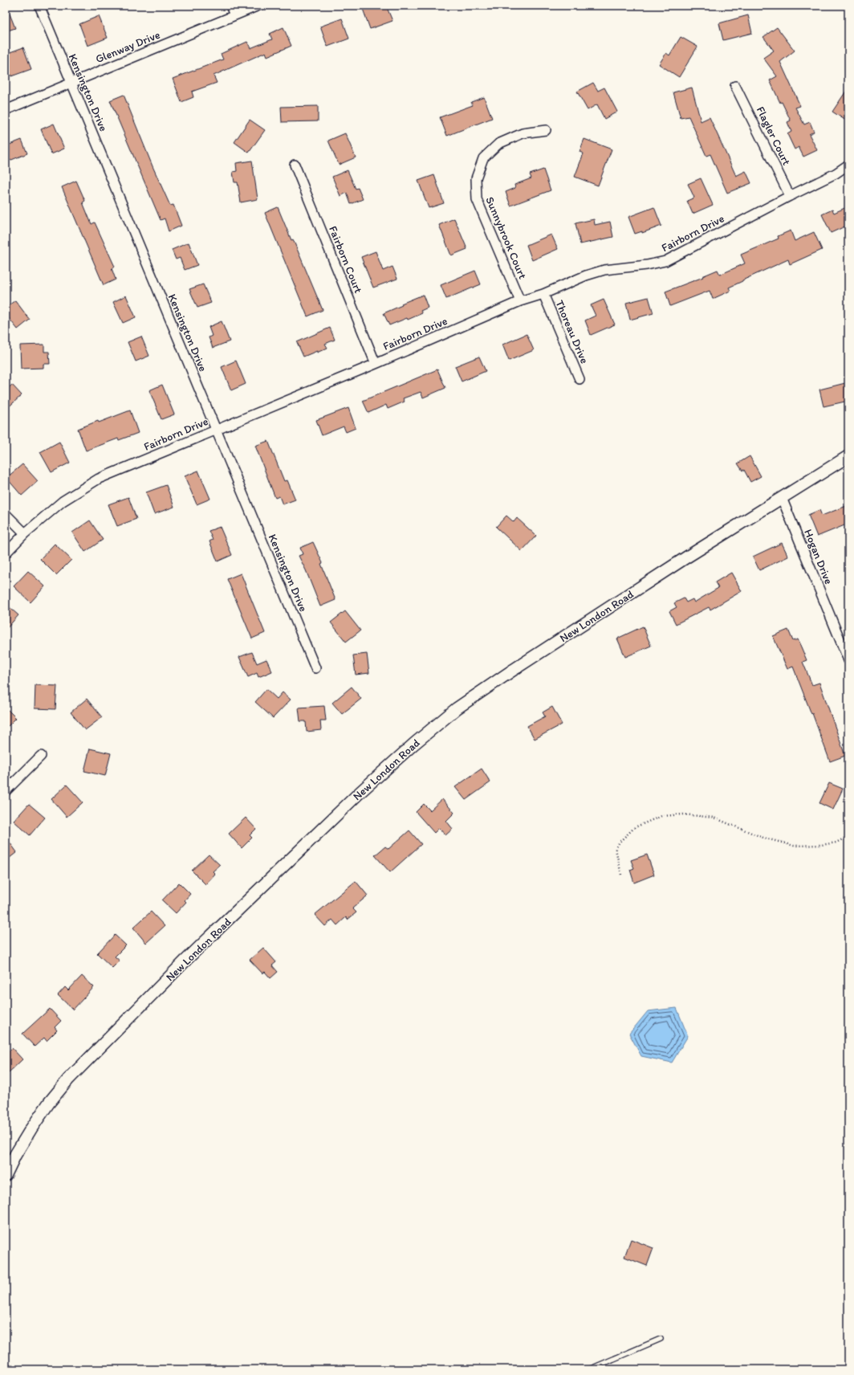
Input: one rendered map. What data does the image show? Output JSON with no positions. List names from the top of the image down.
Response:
{
  "streets": {
    "street": [
      "Glenway Drive",
      "Kensington Drive",
      "Flagler Court",
      "Fairborn Drive",
      "Sunnybrook Court",
      "Fairborn Court",
      "Thoreau Drive",
      "Hogan Drive",
      "New London Road"
    ]
  },
  "crossings": [
    ["Glenway Drive", "Kensington Drive"],
    ["Kensington Drive", "Fairborn Drive"],
    ["Flagler Court", "Fairborn Drive"],
    ["Fairborn Drive", "Sunnybrook Court"],
    ["Fairborn Drive", "Fairborn Court"],
    ["Fairborn Drive", "Thoreau Drive"],
    ["Hogan Drive", "New London Road"]
  ]
}
